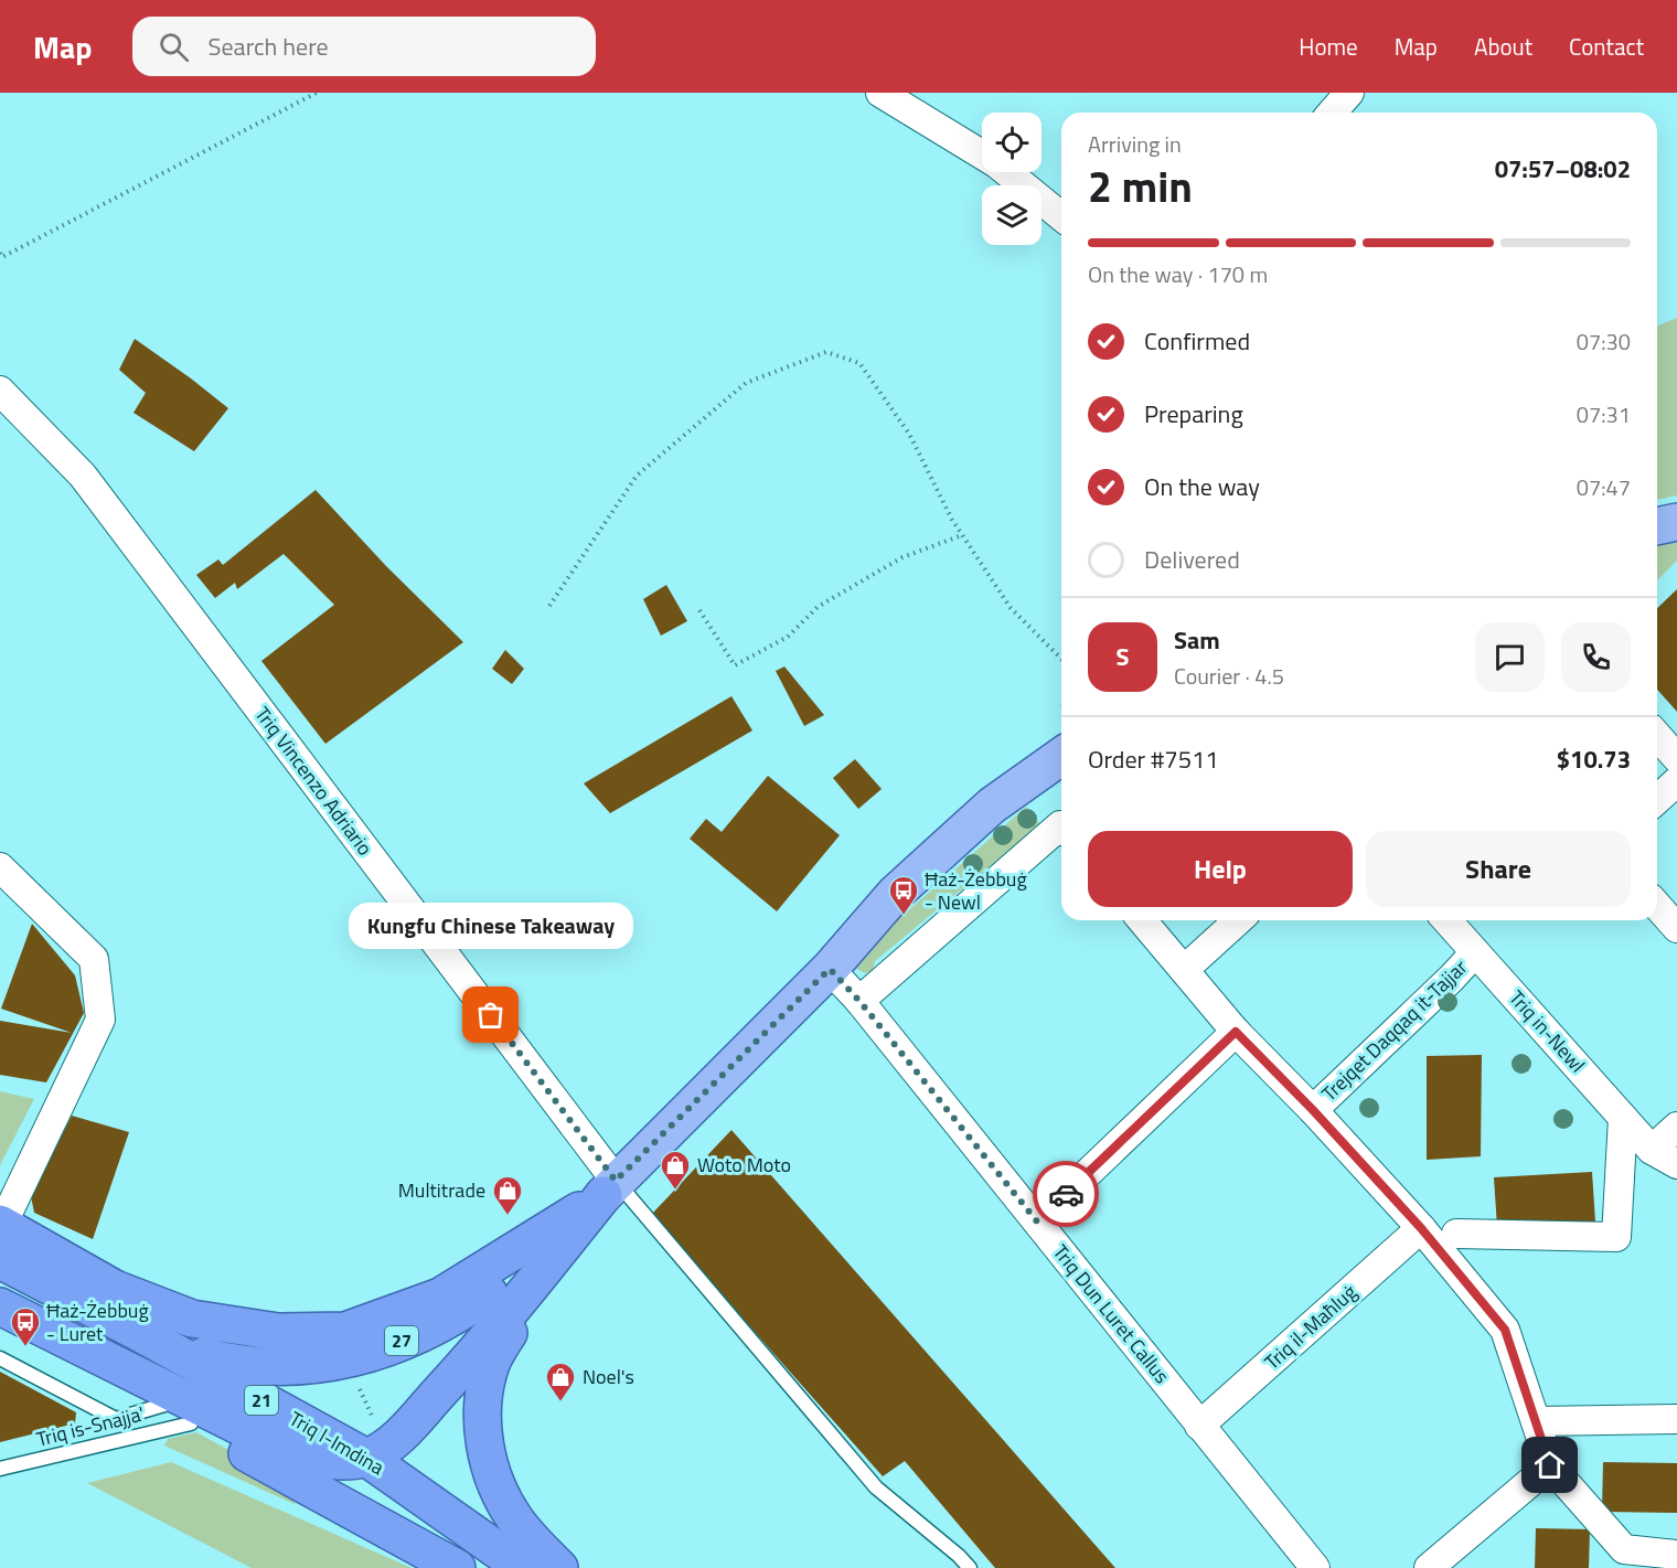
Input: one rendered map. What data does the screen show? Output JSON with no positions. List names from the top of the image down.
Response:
{
  "streets": {
    "highway": ["27", "21", "Triq l-Imdina"],
    "street": [
      "Triq Vincenzo Adriario",
      "Trejqet Daqqaq it-Tajjar",
      "Triq in-Newl",
      "Triq Dun Luret Callus",
      "Triq il-Maħluġ"
    ],
    "lane": ["Triq is-Snajja'"]
  },
  "crossings": [
    ["Triq Vincenzo Adriario", "27"],
    ["Trejqet Daqqaq it-Tajjar", "Triq in-Newl"],
    ["Triq Dun Luret Callus", "Triq il-Maħluġ"],
    ["Triq Dun Luret Callus", "27"],
    ["27", "Triq l-Imdina"]
  ],
  "places": {
    "bus stop": ["Ħaż-Żebbuġ - Newl", "Ħaż-Żebbuġ - Luret"],
    "other": ["Kungfu Chinese Takeaway"],
    "shop": ["Woto Moto", "Multitrade", "Noel's"]
  },
  "page": {
    "header": "Map",
    "search": "Search here",
    "nav": [
      "Home",
      "Map",
      "About",
      "Contact"
    ],
    "heading": ["2 min", "Arriving in", "07:57–08:02"],
    "panel": [
      "Sam",
      "Courier · 4.5",
      "Order #7511",
      "$10.73"
    ],
    "bar": "On the way · 170 m",
    "list": [
      ["Confirmed", "07:30"],
      ["Preparing", "07:31"],
      ["On the way", "07:47"],
      "Delivered"
    ],
    "round": "S",
    "buttons": ["Help", "Share"],
    "bubble": "Kungfu Chinese Takeaway"
  }
}
